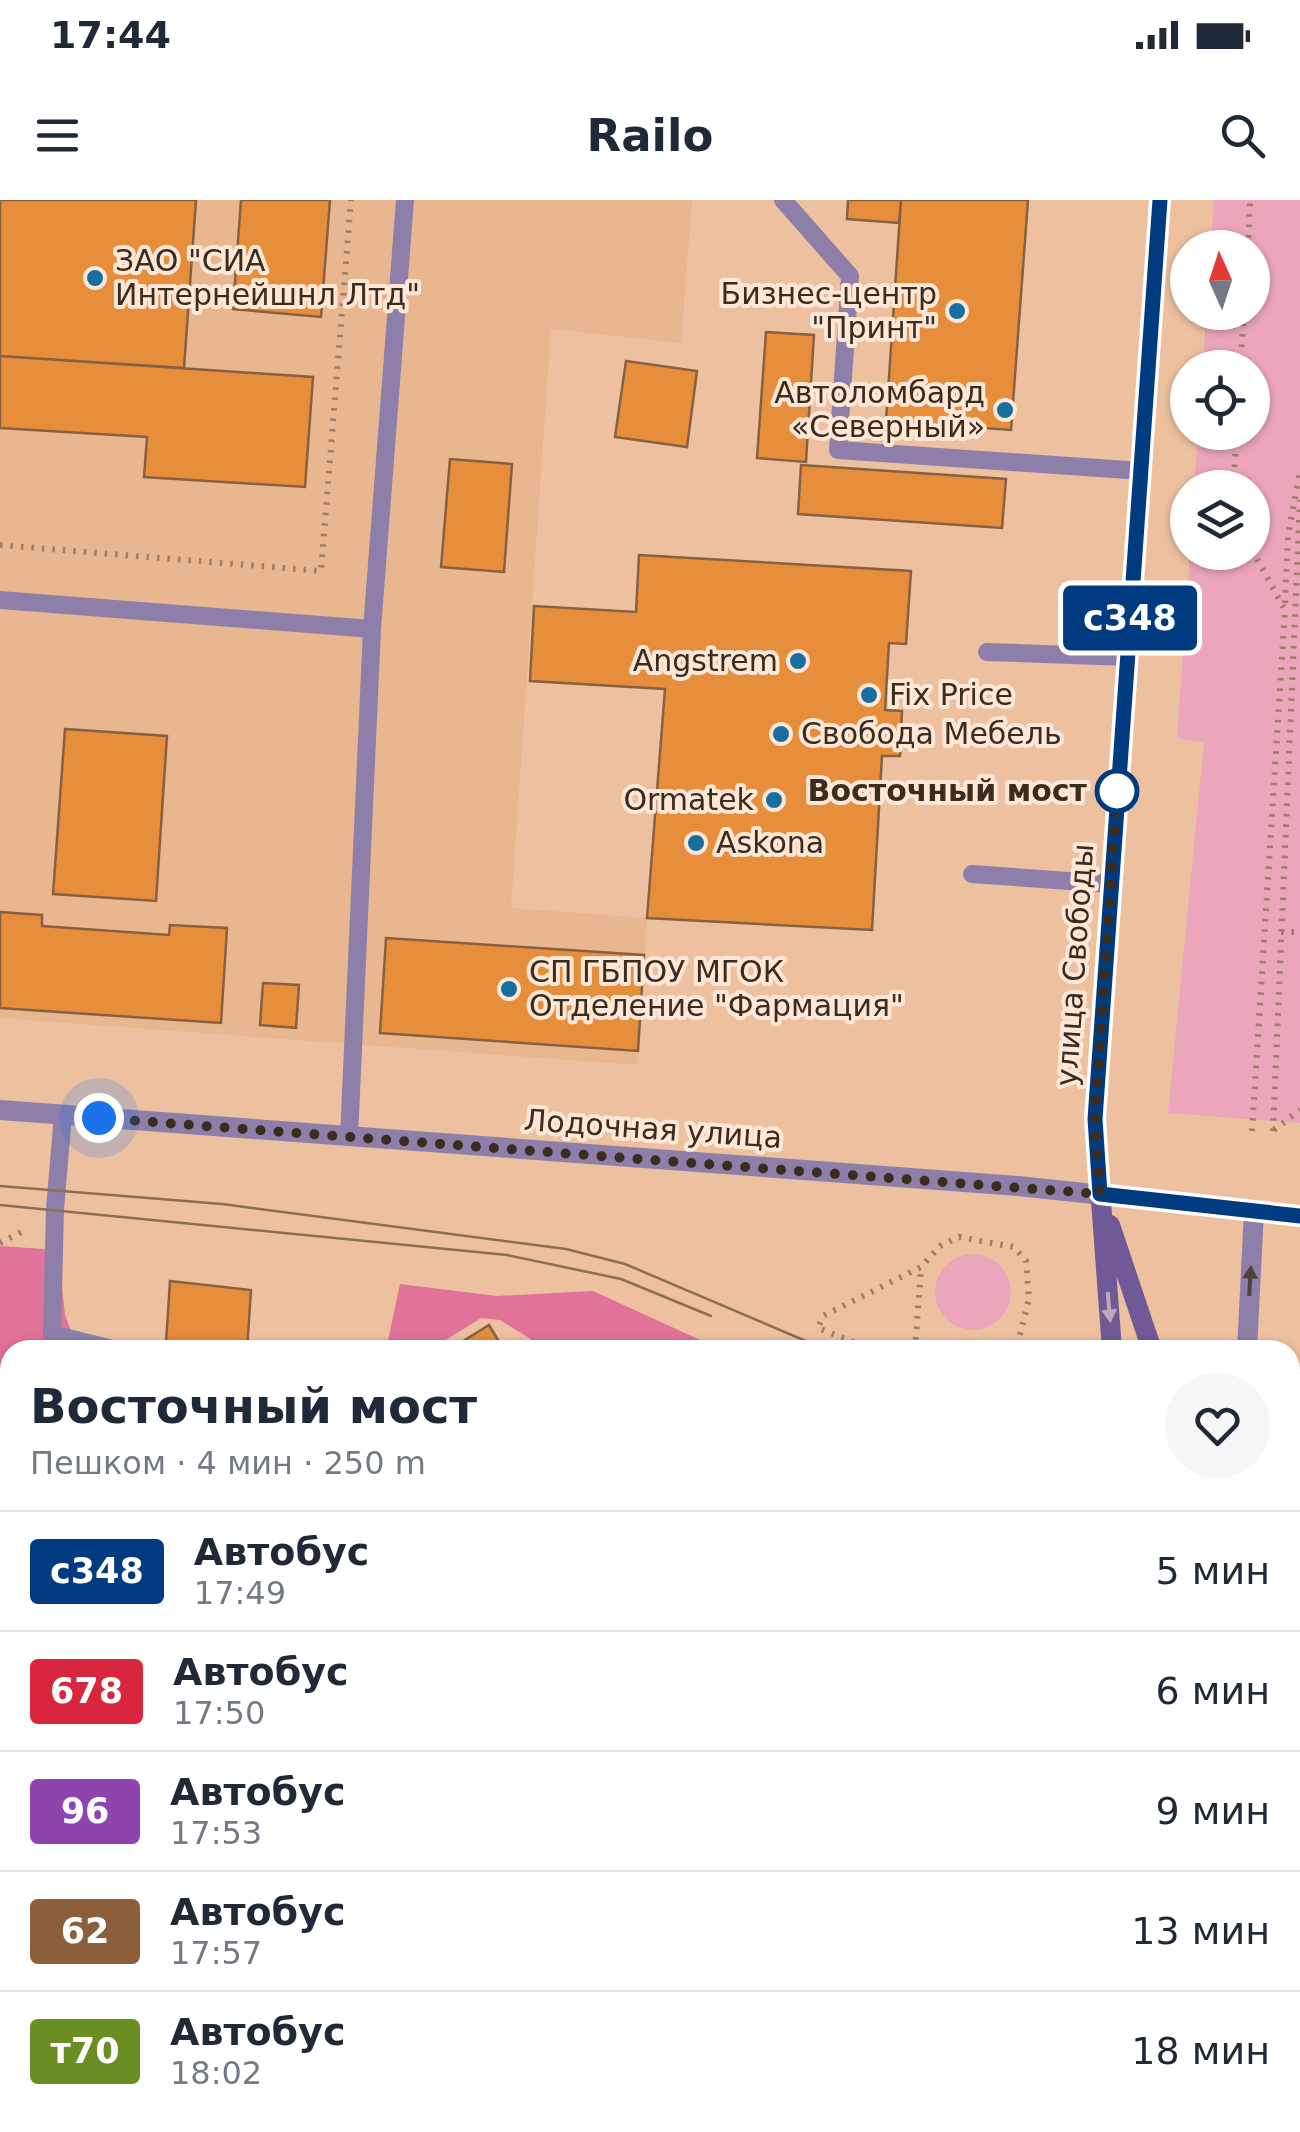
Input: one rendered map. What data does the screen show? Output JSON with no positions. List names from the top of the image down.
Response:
{
  "streets": {
    "main road": ["улица Свободы"],
    "street": ["Лодочная улица"]
  },
  "crossings": [
    ["улица Свободы", "Лодочная улица"]
  ],
  "places": [
    "ЗАО \"СИА Интернейшнл Лтд\"",
    "Бизнес-центр \"Принт\"",
    "Автоломбард «Северный»",
    "Angstrem",
    "Fix Price",
    "Свобода Мебель",
    "Восточный мост",
    "Ormatek",
    "Askona",
    "СП ГБПОУ МГОК Отделение \"Фармация\""
  ],
  "lines": ["bus line с348"],
  "north": "top",
  "page": {
    "status": "17:44",
    "header": "Railo",
    "on_map": "с348",
    "heading": ["Восточный мост", "Пешком · 4 мин · 250 m"],
    "list": [
      {
        "mark": "с348",
        "name": "Автобус",
        "note": "17:49",
        "value": "5 мин"
      },
      {
        "mark": "678",
        "name": "Автобус",
        "note": "17:50",
        "value": "6 мин"
      },
      {
        "mark": "96",
        "name": "Автобус",
        "note": "17:53",
        "value": "9 мин"
      },
      {
        "mark": "62",
        "name": "Автобус",
        "note": "17:57",
        "value": "13 мин"
      },
      {
        "mark": "т70",
        "name": "Автобус",
        "note": "18:02",
        "value": "18 мин"
      }
    ]
  }
}
